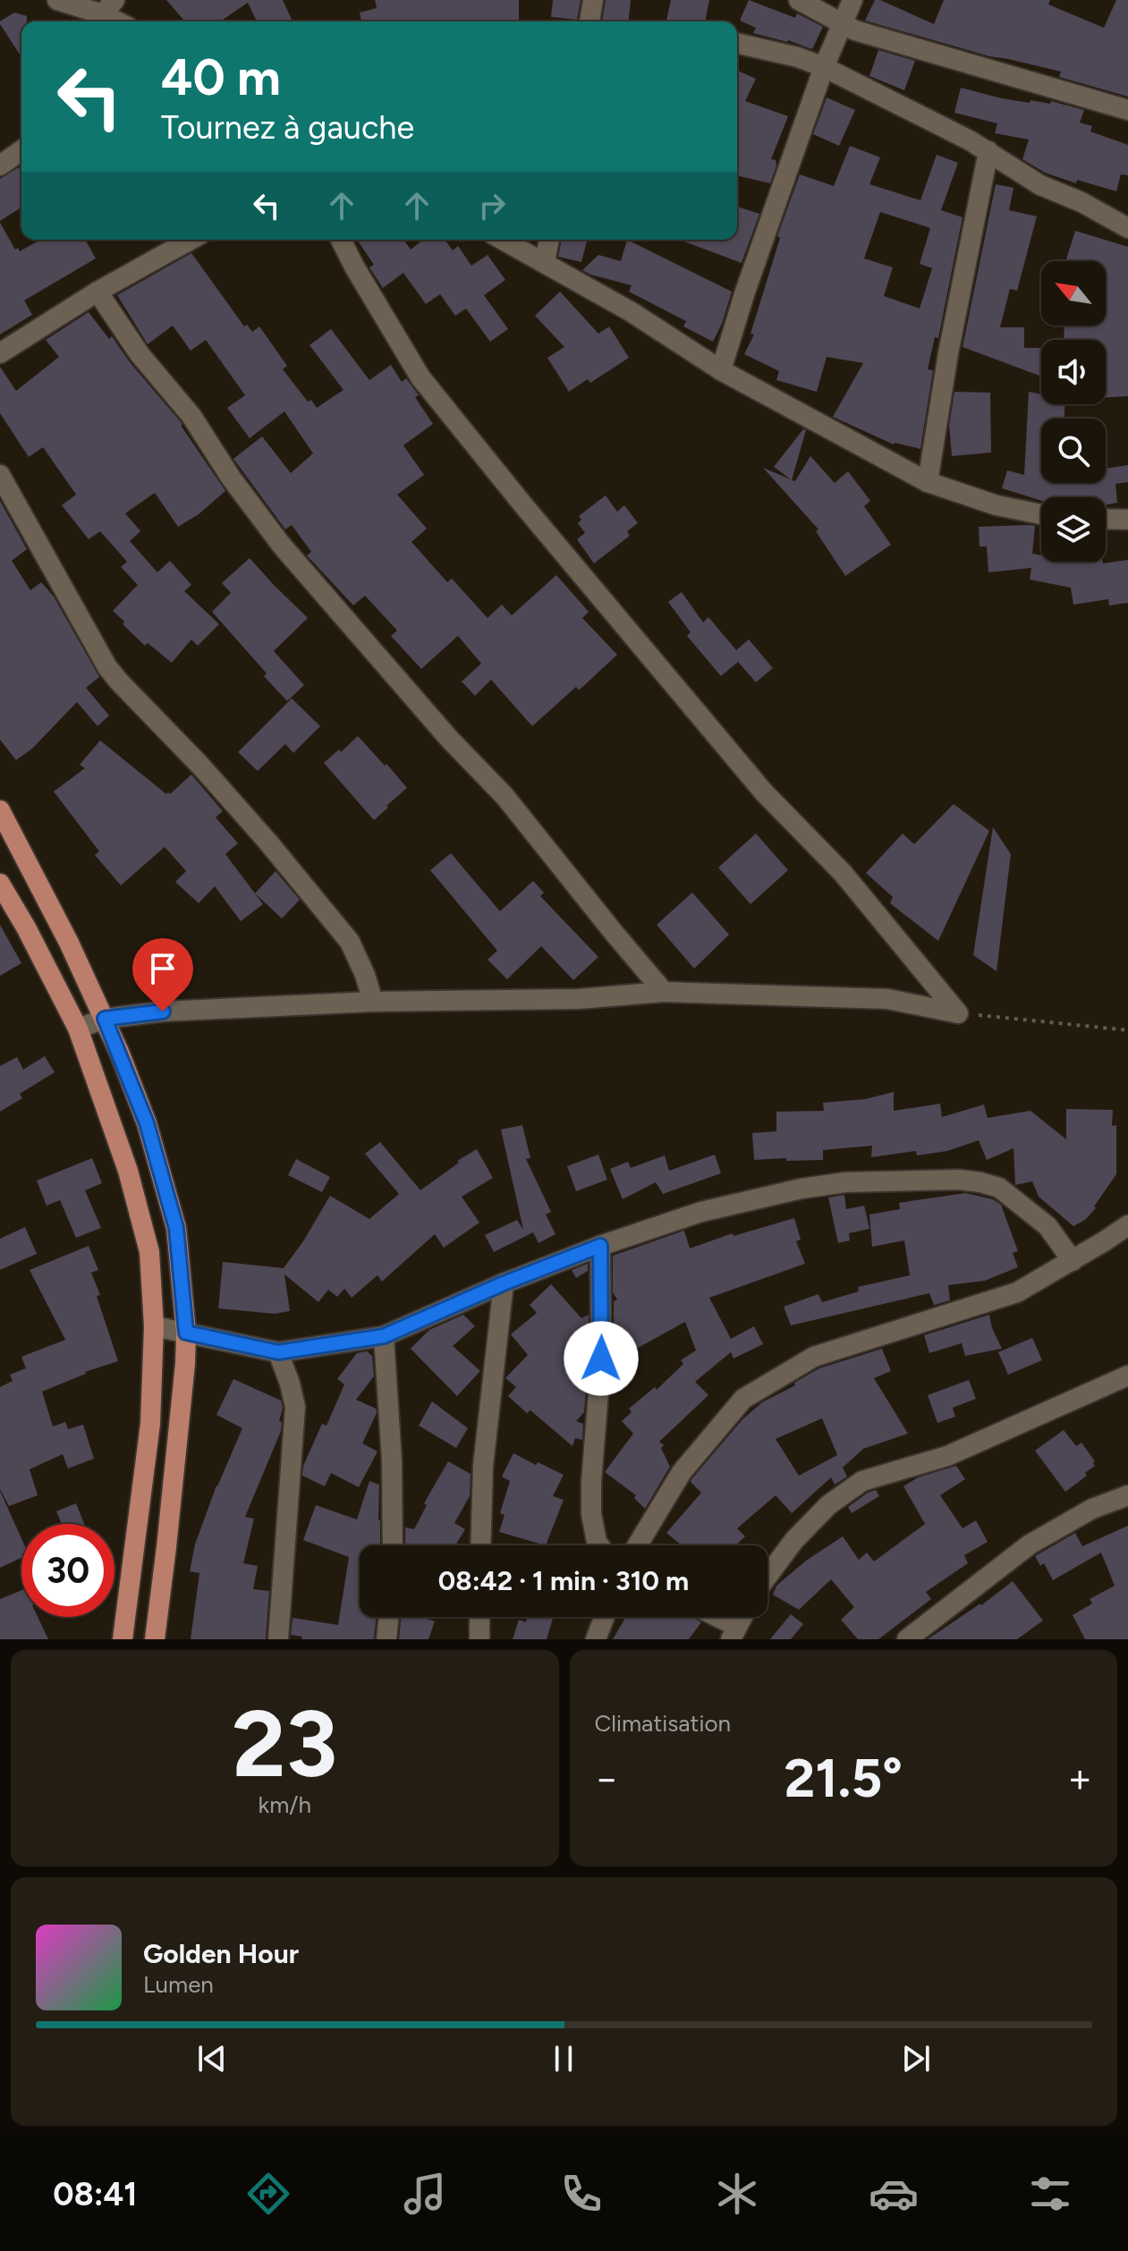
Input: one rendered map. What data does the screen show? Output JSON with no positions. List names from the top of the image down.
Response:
{
  "north": "top left",
  "page": {
    "turn": ["40 m", "Tournez à gauche"],
    "limit": "30",
    "trip": "08:42 · 1 min · 310 m",
    "tile": [
      ["23", "km/h"],
      "Climatisation"
    ],
    "heat": ["−", "21.5°", "+"],
    "song": ["Golden Hour", "Lumen"],
    "tabs": "08:41"
  }
}
